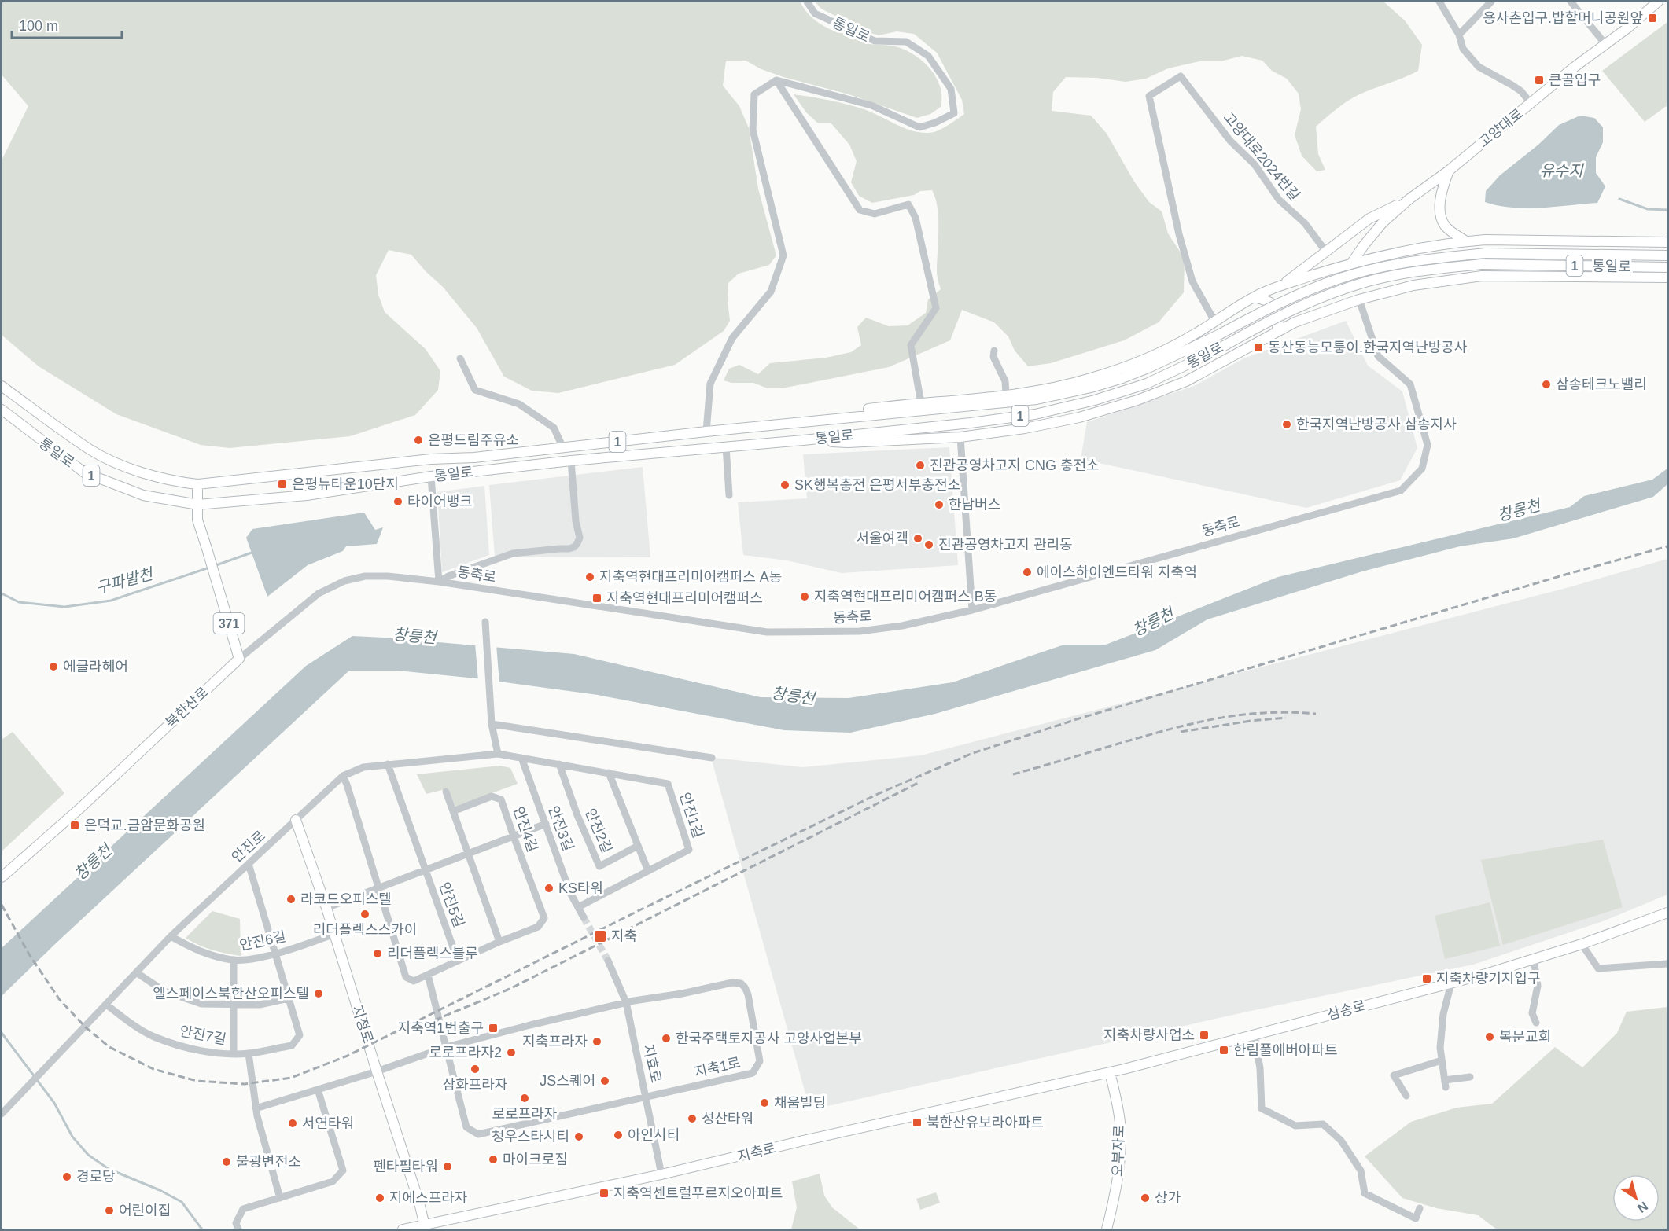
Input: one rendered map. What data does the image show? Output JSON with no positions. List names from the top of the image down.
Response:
{
  "streets": {
    "main road": [
      "통일로",
      "고양대로",
      "1",
      "371",
      "북한산로",
      "삼송로",
      "지정로",
      "오부자로",
      "지축로"
    ],
    "street": [
      "고양대로2024번길",
      "동축로",
      "안진1길",
      "안진3길",
      "안진4길",
      "안진2길",
      "안진로",
      "안진5길",
      "안진6길",
      "안진7길",
      "지효로",
      "지축1로"
    ]
  },
  "crossings": [
    ["통일로", "고양대로2024번길"],
    ["통일로", "371"],
    ["동축로", "371"],
    ["동축로", "북한산로"],
    ["371", "북한산로"],
    ["안진1길", "안진3길"],
    ["안진1길", "안진2길"],
    ["안진1길", "안진로"],
    ["안진3길", "안진로"],
    ["안진로", "안진5길"],
    ["안진로", "안진6길"],
    ["안진로", "지정로"],
    ["안진로", "안진7길"],
    ["안진6길", "지정로"],
    ["삼송로", "오부자로"],
    ["삼송로", "지축로"],
    ["지정로", "지축1로"],
    ["지정로", "지축로"],
    ["지효로", "지축1로"],
    ["지효로", "지축로"],
    ["오부자로", "지축로"]
  ],
  "water": ["유수지", "창릉천", "구파발천"],
  "places": {
    "transit": [
      "용사촌입구.밥할머니공원앞",
      "큰골입구",
      "동산동능모퉁이.한국지역난방공사",
      "은평뉴타운10단지",
      "지축역현대프리미어캠퍼스",
      "은덕교.금암문화공원",
      "지축",
      "지축차량기지입구",
      "지축역1번출구",
      "지축차량사업소",
      "한림풀에버아파트",
      "북한산유보라아파트",
      "지축역센트럴푸르지오아파트"
    ],
    "other": [
      "삼송테크노밸리",
      "한국지역난방공사 삼송지사",
      "은평드림주유소",
      "진관공영차고지 CNG 충전소",
      "SK행복충전 은평서부충전소",
      "타이어뱅크",
      "한남버스",
      "서울여객",
      "진관공영차고지 관리동",
      "에이스하이엔드타워 지축역",
      "지축역현대프리미어캠퍼스 A동",
      "지축역현대프리미어캠퍼스 B동",
      "에클라헤어",
      "KS타워",
      "라코드오피스텔",
      "리더플렉스스카이",
      "리더플렉스블루",
      "엘스페이스북한산오피스텔",
      "복문교회",
      "한국주택토지공사 고양사업본부",
      "지축프라자",
      "로로프라자2",
      "삼화프라자",
      "JS스퀘어",
      "로로프라자",
      "채움빌딩",
      "성산타워",
      "서연타워",
      "아인시티",
      "청우스타시티",
      "마이크로짐",
      "불광변전소",
      "펜타필타워",
      "경로당",
      "지에스프라자",
      "상가",
      "어린이집"
    ]
  },
  "scale_bar": "100 m",
  "north": "bottom right"
}
